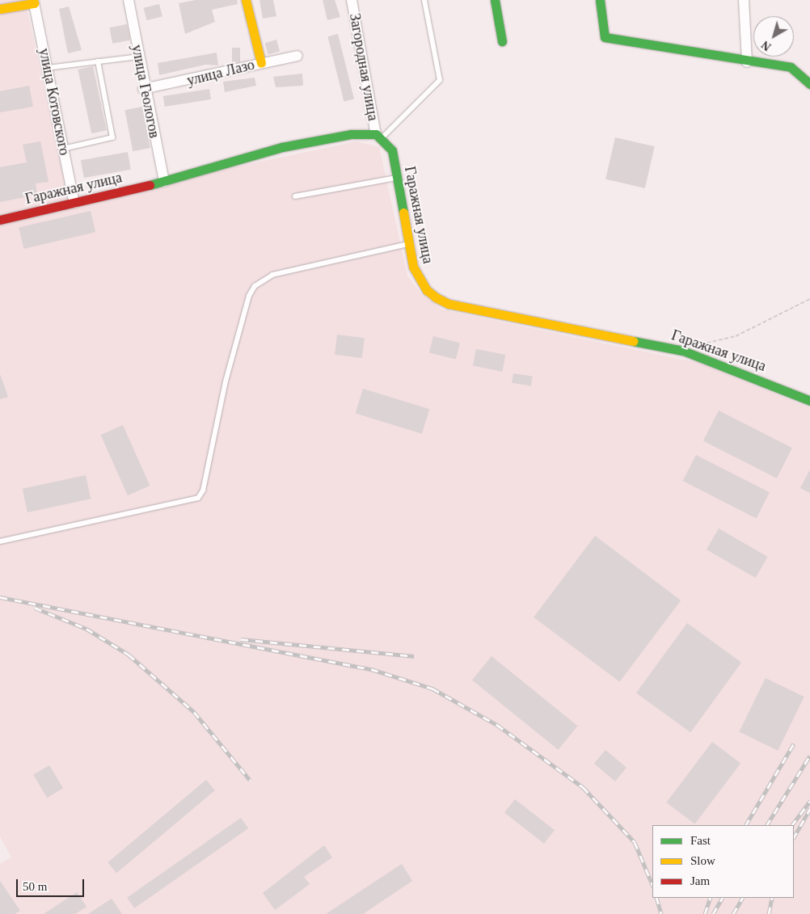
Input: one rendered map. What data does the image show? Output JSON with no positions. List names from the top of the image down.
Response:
{
  "streets": {
    "street": [
      "Загородная улица",
      "улица Лазо",
      "улица Геологов",
      "улица Котовского",
      "Гаражная улица"
    ]
  },
  "crossings": [
    ["Загородная улица", "Гаражная улица"],
    ["улица Лазо", "улица Геологов"],
    ["улица Геологов", "Гаражная улица"],
    ["улица Котовского", "Гаражная улица"]
  ],
  "legend": ["Fast", "Slow", "Jam"],
  "scale_bar": "50 m",
  "north": "bottom left"
}
